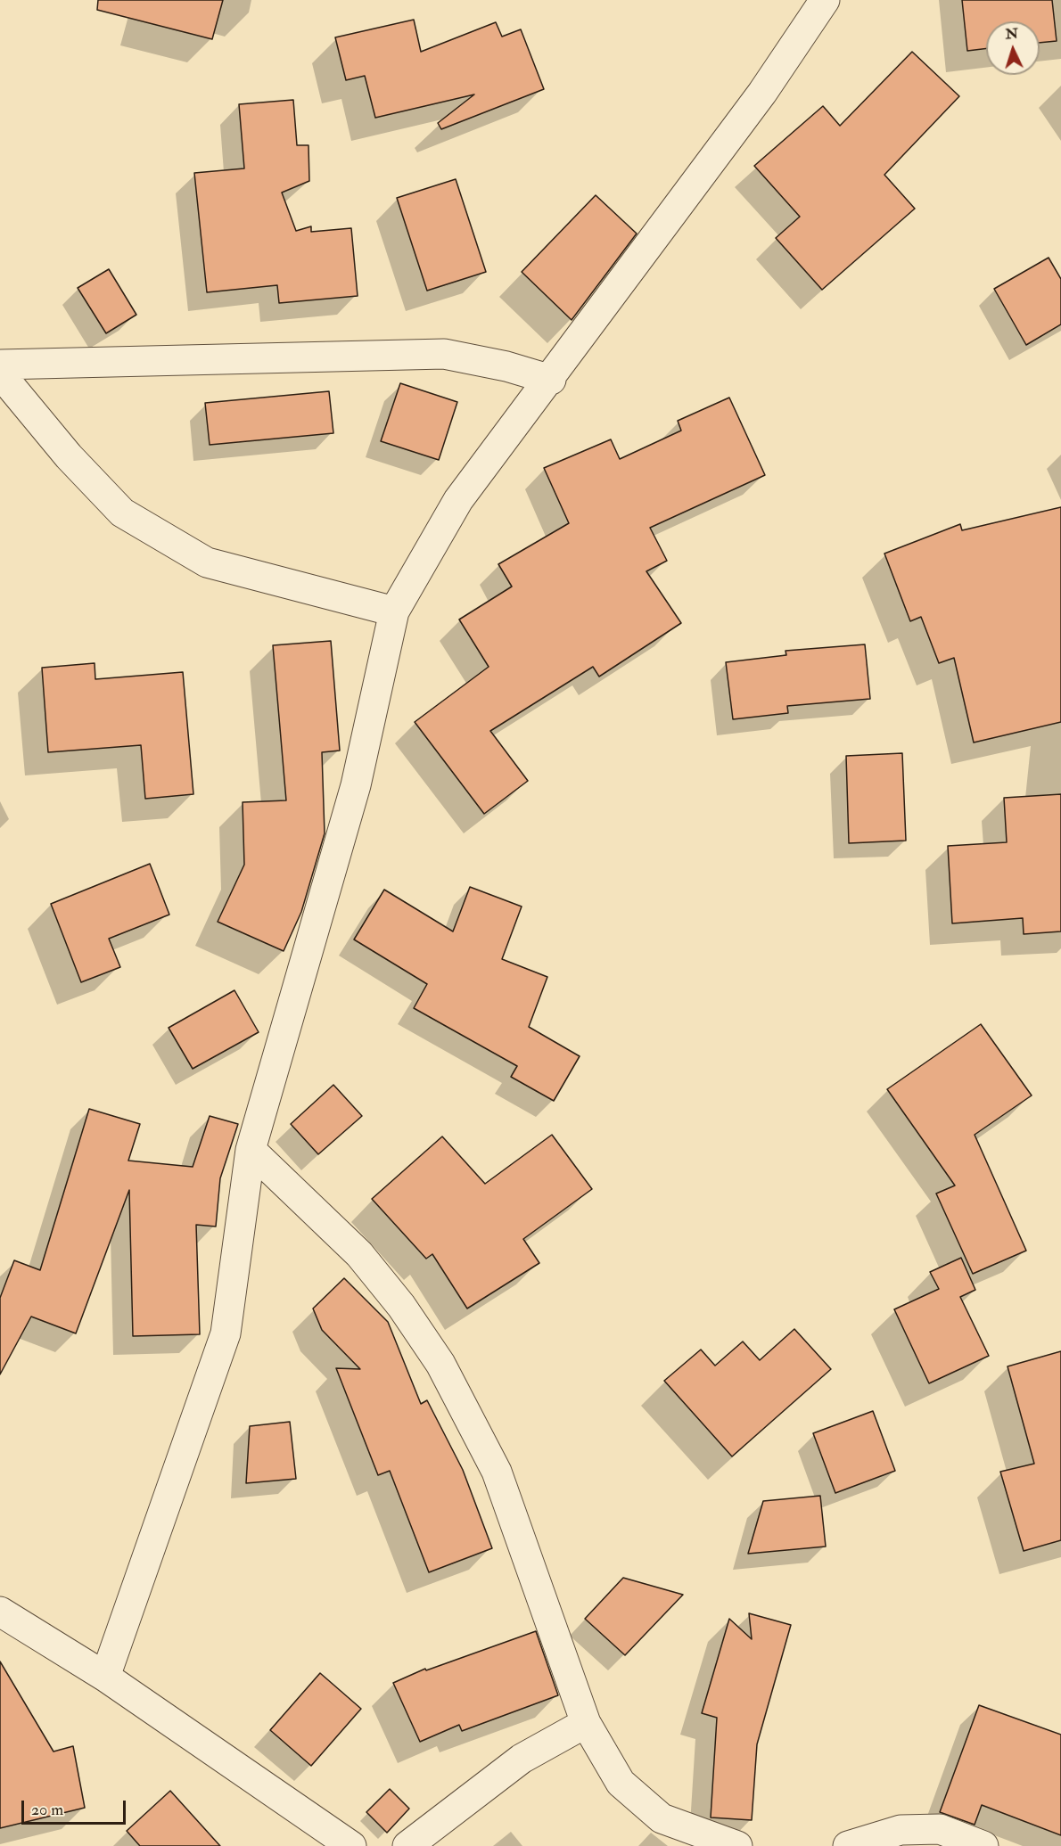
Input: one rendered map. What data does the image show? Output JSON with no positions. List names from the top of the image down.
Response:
{
  "scale_bar": "20 m",
  "north": "top"
}
